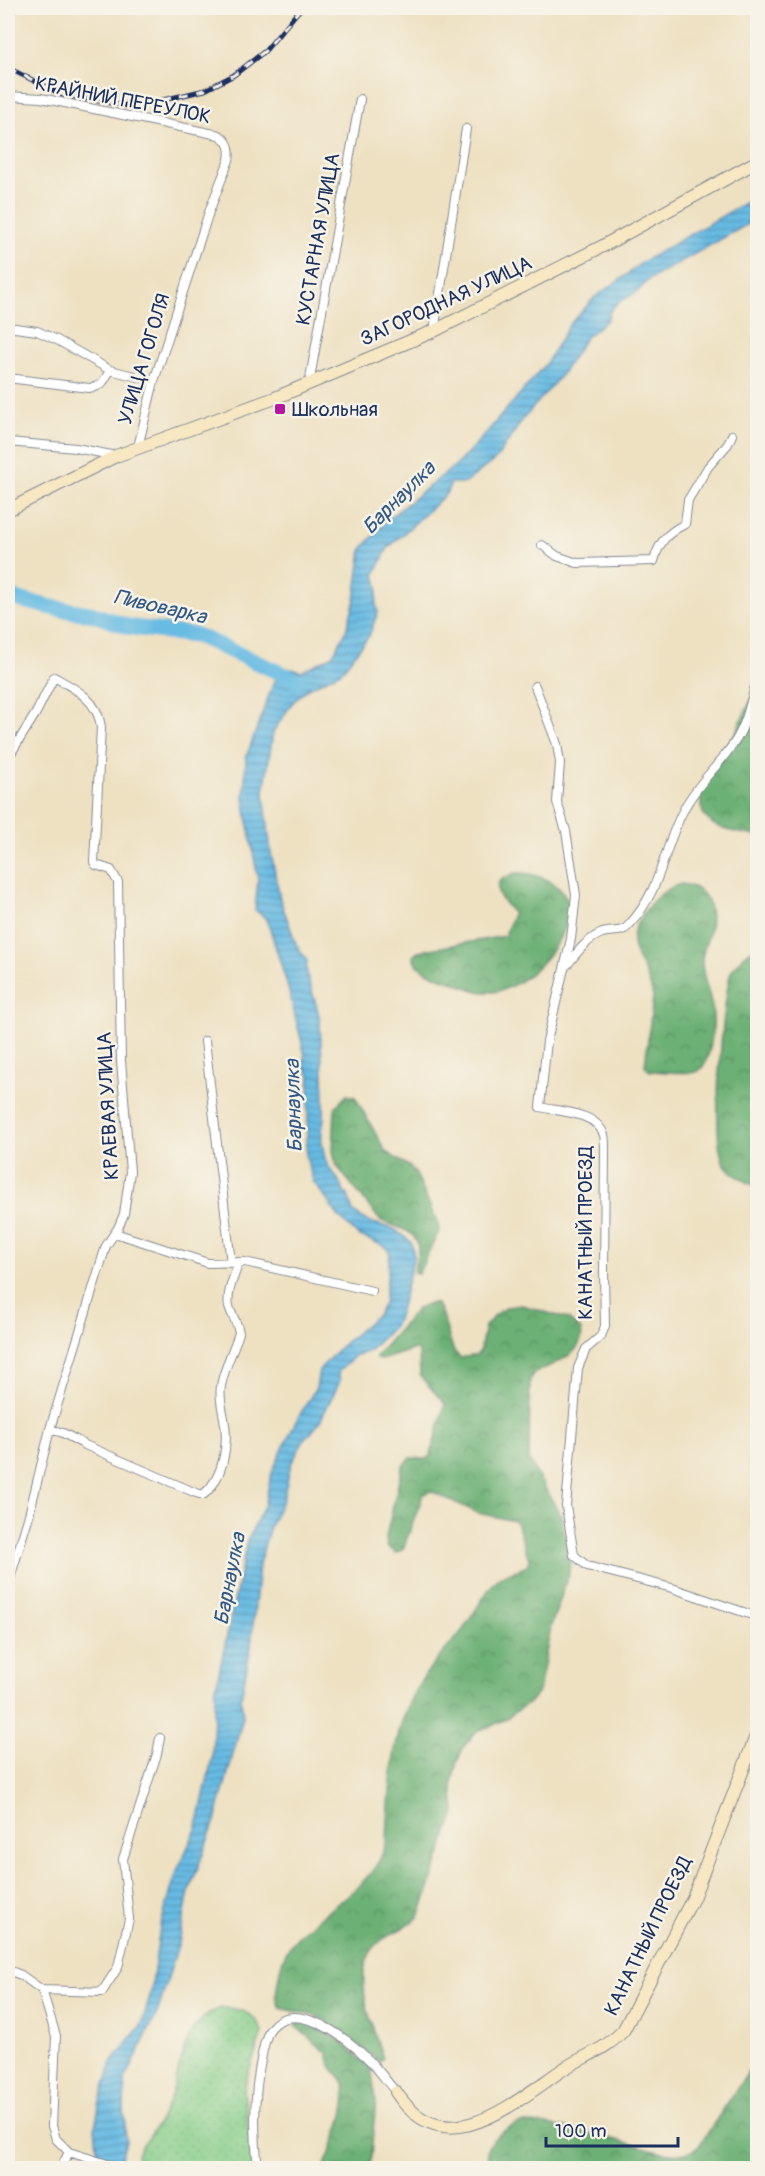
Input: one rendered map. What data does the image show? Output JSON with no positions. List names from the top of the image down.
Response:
{
  "streets": {
    "main road": ["ЗАГОРОДНАЯ УЛИЦА", "УЛИЦА ГОГОЛЯ", "КАНАТНЫЙ ПРОЕЗД"],
    "street": ["КРАЙНИЙ ПЕРЕУЛОК", "КУСТАРНАЯ УЛИЦА", "КРАЕВАЯ УЛИЦА"]
  },
  "crossings": [
    ["КРАЙНИЙ ПЕРЕУЛОК", "УЛИЦА ГОГОЛЯ"],
    ["КУСТАРНАЯ УЛИЦА", "ЗАГОРОДНАЯ УЛИЦА"],
    ["ЗАГОРОДНАЯ УЛИЦА", "УЛИЦА ГОГОЛЯ"]
  ],
  "water": ["Барнаулка", "Пивоварка"],
  "places": {
    "transit": ["Школьная"]
  },
  "scale_bar": "100 m"
}
